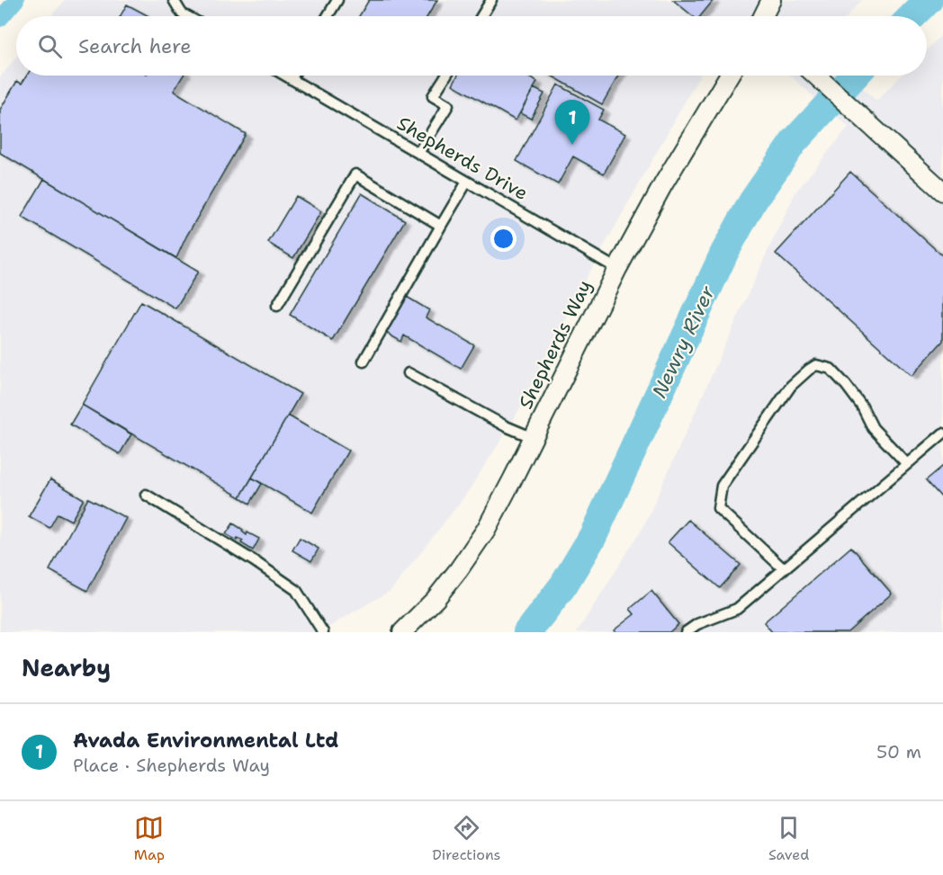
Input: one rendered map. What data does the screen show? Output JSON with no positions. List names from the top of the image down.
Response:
{
  "streets": {
    "street": ["Shepherds Way"],
    "lane": ["Shepherds Drive"]
  },
  "crossings": [
    ["Shepherds Drive", "Shepherds Way"]
  ],
  "water": ["Newry River"],
  "page": {
    "search": "Search here",
    "pins": "1",
    "heading": "Nearby",
    "list": [
      {
        "mark": "1",
        "name": "Avada Environmental Ltd",
        "note": "Place · Shepherds Way",
        "value": "50 m"
      }
    ],
    "nav": ["Map", "Directions", "Saved"]
  }
}
